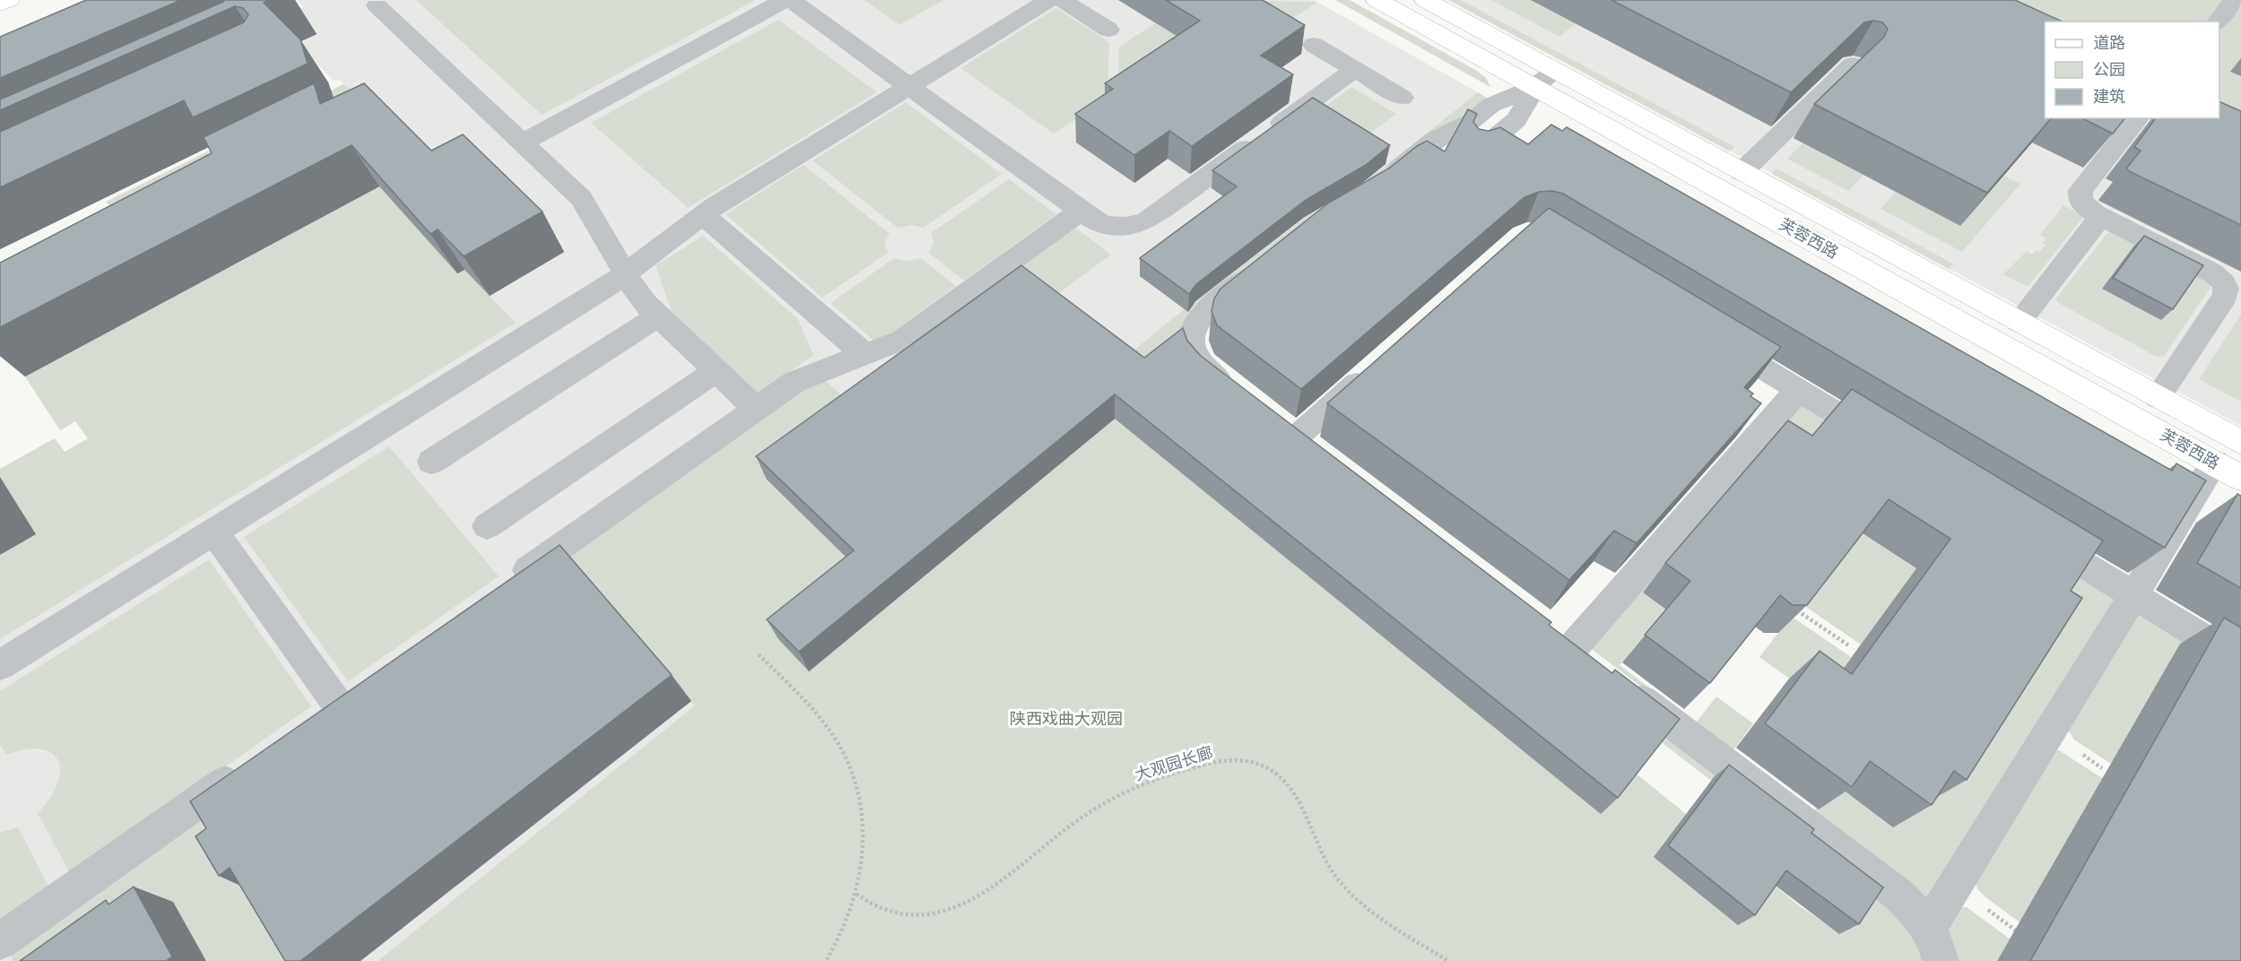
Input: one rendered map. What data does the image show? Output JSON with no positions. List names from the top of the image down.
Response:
{
  "streets": {
    "main road": ["芙蓉西路"],
    "path": ["大观园长廊"]
  },
  "parks": ["陕西戏曲大观园"],
  "legend": ["道路", "公园", "建筑"]
}
